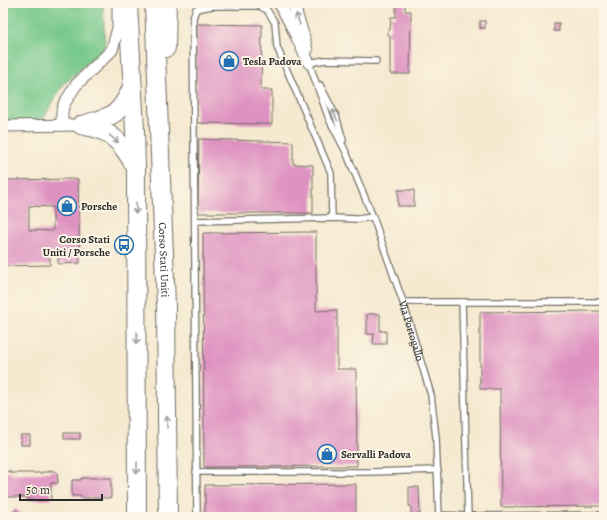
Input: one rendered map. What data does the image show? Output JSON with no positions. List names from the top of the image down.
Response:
{
  "streets": {
    "main road": ["Corso Stati Uniti"],
    "street": ["Via Portogallo"]
  },
  "places": {
    "shop": ["Tesla Padova", "Porsche", "Servalli Padova"],
    "bus stop": ["Corso Stati Uniti / Porsche"]
  },
  "scale_bar": "50 m"
}
